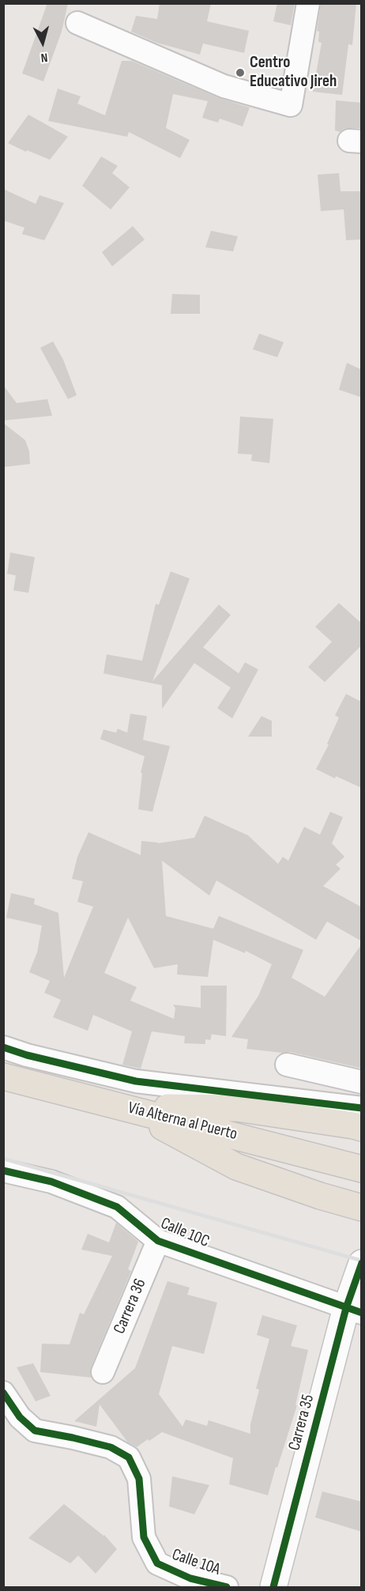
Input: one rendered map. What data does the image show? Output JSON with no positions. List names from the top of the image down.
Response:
{
  "streets": {
    "main road": ["Vía Alterna al Puerto"],
    "street": [
      "Calle 10C",
      "Carrera 36",
      "Carrera 35",
      "Calle 10A"
    ]
  },
  "crossings": [
    ["Calle 10C", "Carrera 36"],
    ["Calle 10C", "Carrera 35"]
  ],
  "places": ["Centro Educativo Jireh"],
  "north": "bottom"
}
